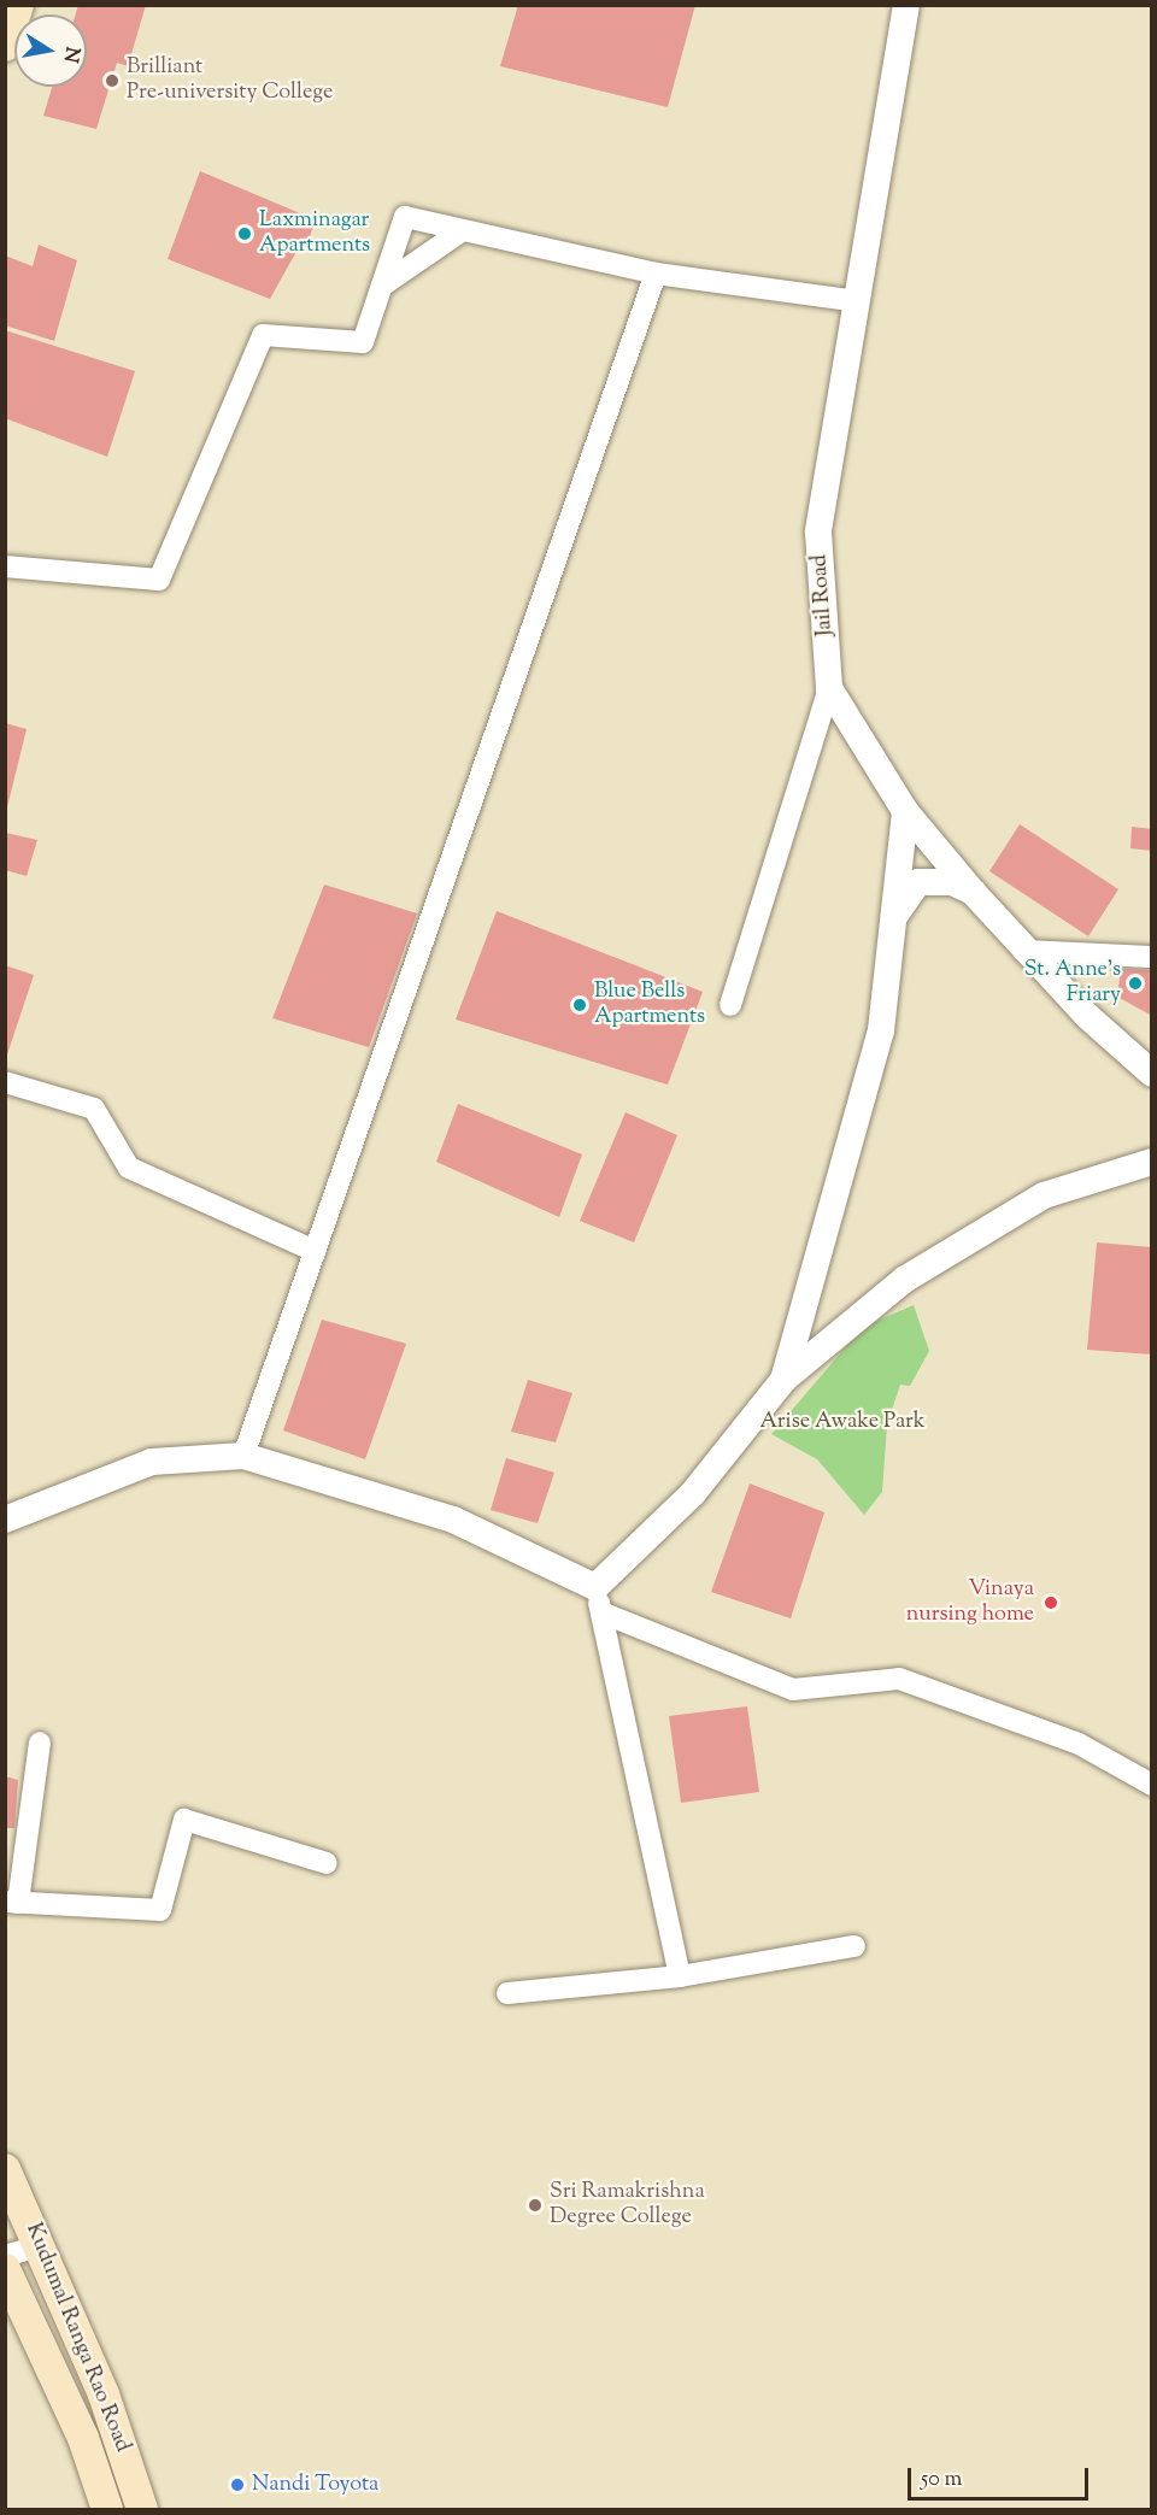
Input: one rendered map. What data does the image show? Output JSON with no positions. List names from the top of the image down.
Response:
{
  "streets": {
    "main road": ["Kudumal Ranga Rao Road"],
    "street": ["Jail Road"]
  },
  "parks": ["Arise Awake Park"],
  "places": [
    "Brilliant Pre-university College",
    "Laxminagar Apartments",
    "St. Anne's Friary",
    "Blue Bells Apartments",
    "Vinaya nursing home",
    "Sri Ramakrishna Degree College",
    "Nandi Toyota"
  ],
  "scale_bar": "50 m",
  "north": "right"
}
